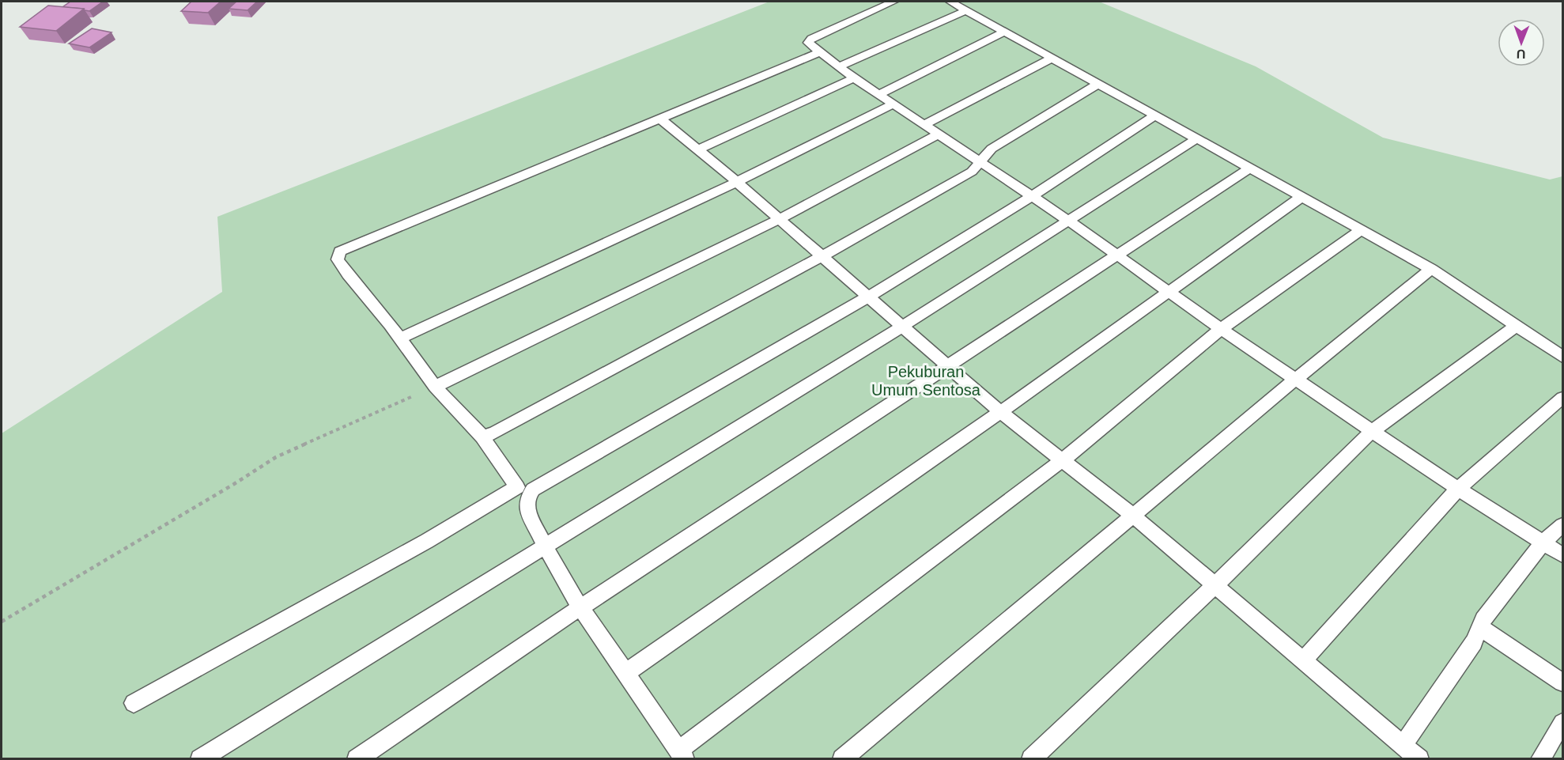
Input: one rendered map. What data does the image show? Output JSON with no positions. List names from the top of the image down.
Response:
{
  "parks": ["Pekuburan Umum Sentosa"],
  "north": "bottom"
}
